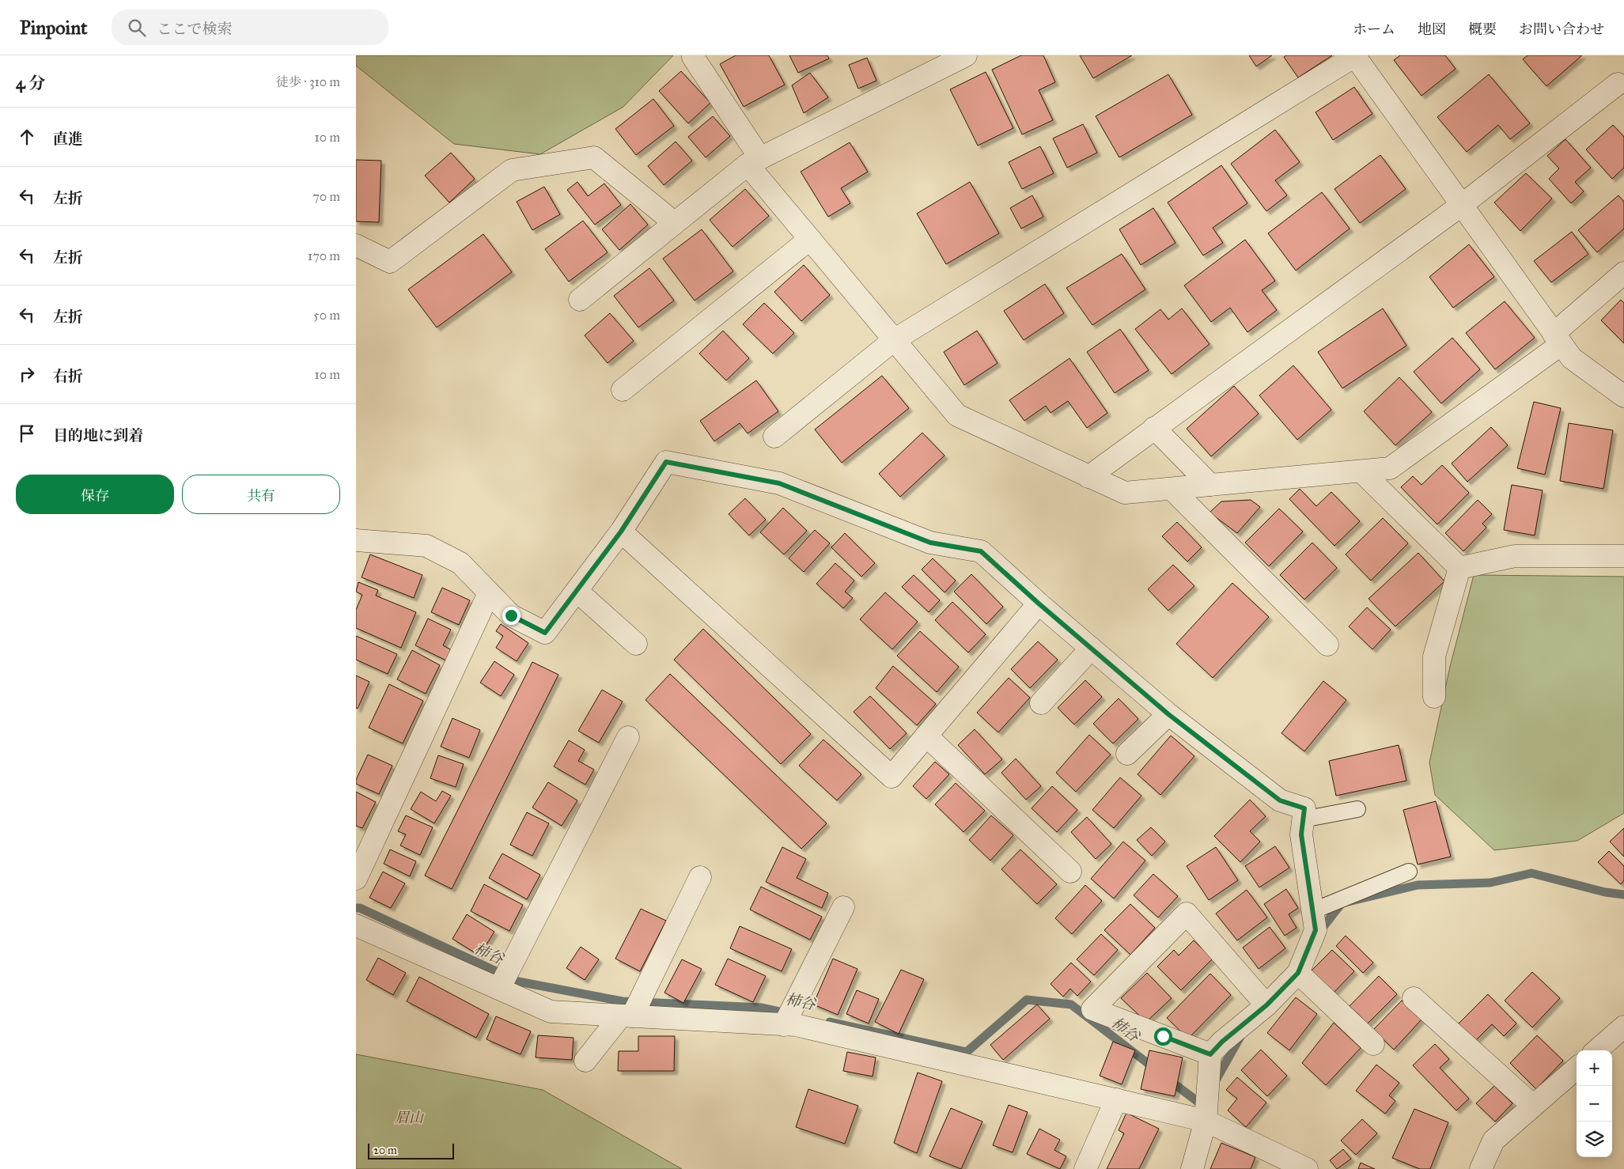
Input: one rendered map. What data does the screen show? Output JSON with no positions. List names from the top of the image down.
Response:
{
  "water": ["柿谷"],
  "parks": ["眉山"],
  "scale_bar": "20 m",
  "page": {
    "header": "Pinpoint",
    "search": "ここで検索",
    "nav": [
      "ホーム",
      "地図",
      "概要",
      "お問い合わせ"
    ],
    "heading": ["4 分", "徒歩 · 310 m"],
    "list": [
      ["直進", "10 m"],
      ["左折", "70 m"],
      ["左折", "170 m"],
      ["左折", "50 m"],
      ["右折", "10 m"],
      "目的地に到着"
    ],
    "buttons": ["保存", "共有"],
    "map_buttons": ["+", "−"],
    "scale": "20 m"
  }
}
